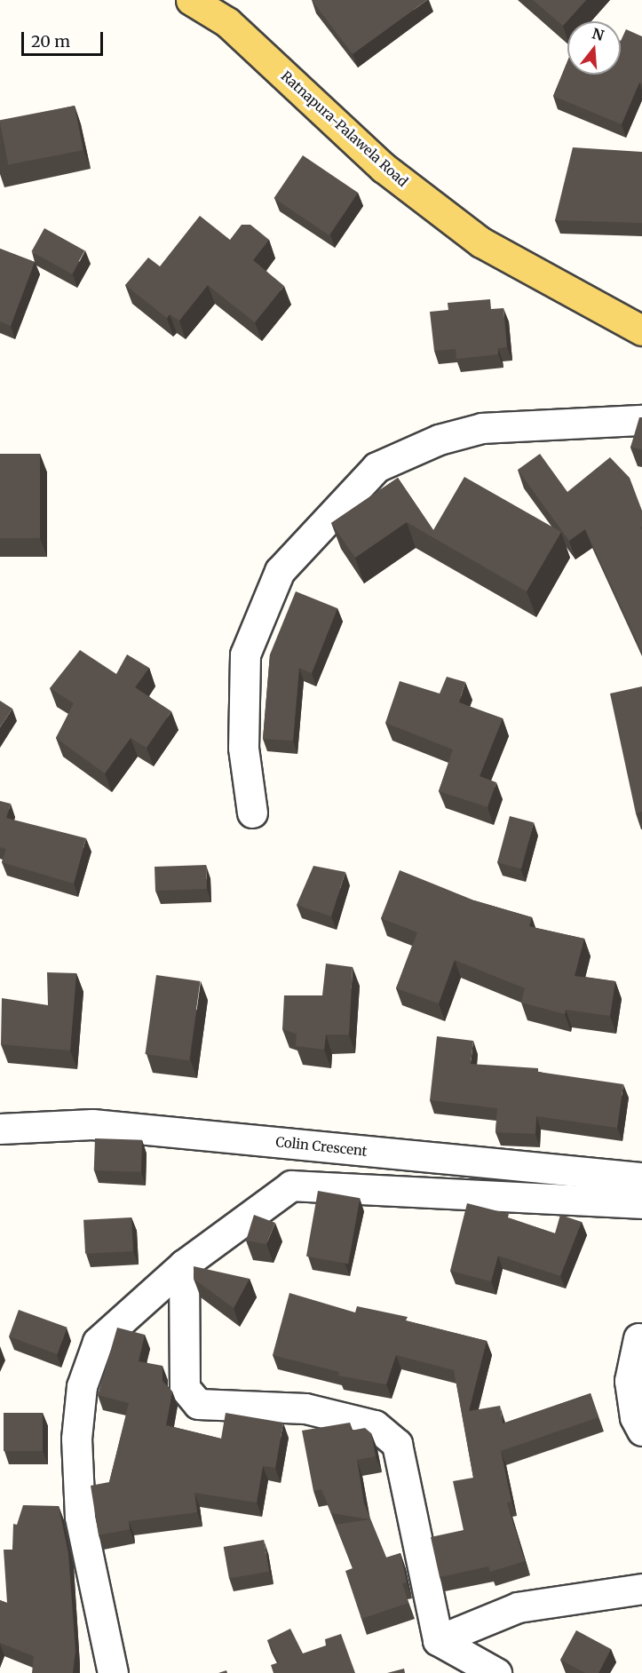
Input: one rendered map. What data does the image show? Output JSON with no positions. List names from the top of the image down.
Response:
{
  "streets": {
    "main road": ["Ratnapura-Palawela Road"],
    "street": ["Colin Crescent"]
  },
  "scale_bar": "20 m",
  "north": "top"
}
